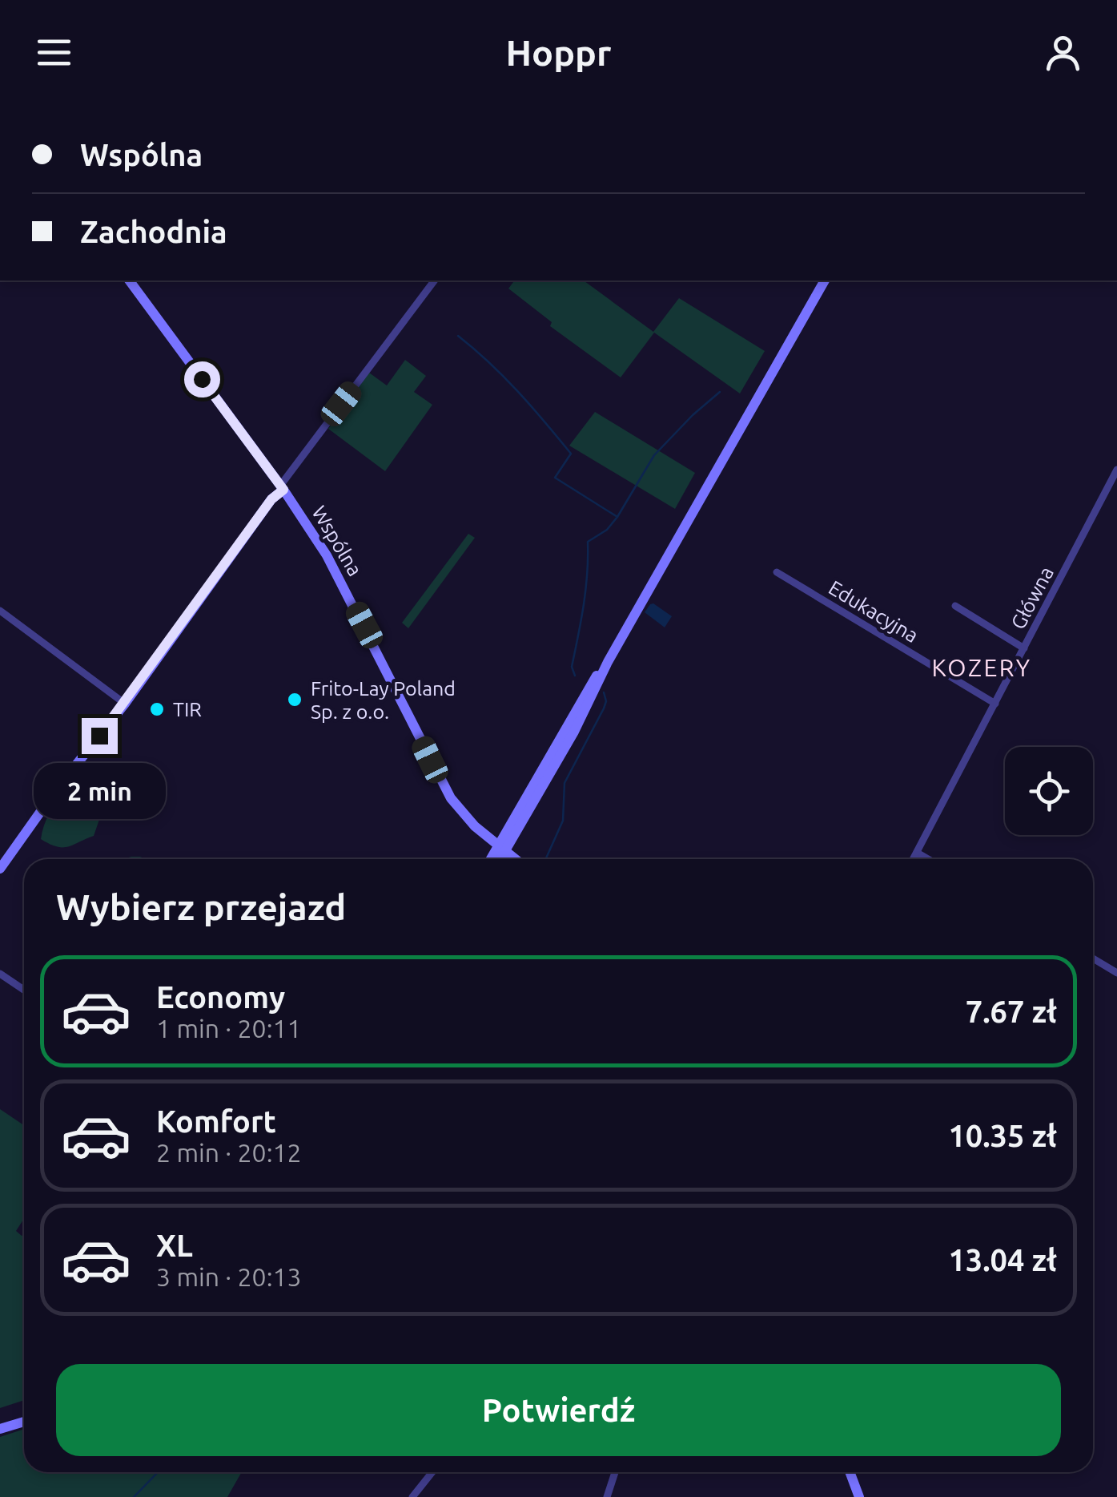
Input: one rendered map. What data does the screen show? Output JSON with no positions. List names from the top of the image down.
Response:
{
  "streets": {
    "street": ["Wspólna", "Główna", "Edukacyjna"]
  },
  "crossings": [
    ["Główna", "Edukacyjna"]
  ],
  "districts": ["KOZERY"],
  "places": ["Frito-Lay Poland Sp. z o.o.", "TIR"],
  "page": {
    "header": "Hoppr",
    "banner": ["Wspólna", "Zachodnia"],
    "bubble": "2 min",
    "heading": "Wybierz przejazd",
    "list": [
      {
        "name": "Economy",
        "note": "1 min · 20:11",
        "value": "7.67 zł"
      },
      {
        "name": "Komfort",
        "note": "2 min · 20:12",
        "value": "10.35 zł"
      },
      {
        "name": "XL",
        "note": "3 min · 20:13",
        "value": "13.04 zł"
      }
    ],
    "buttons": "Potwierdź"
  }
}
